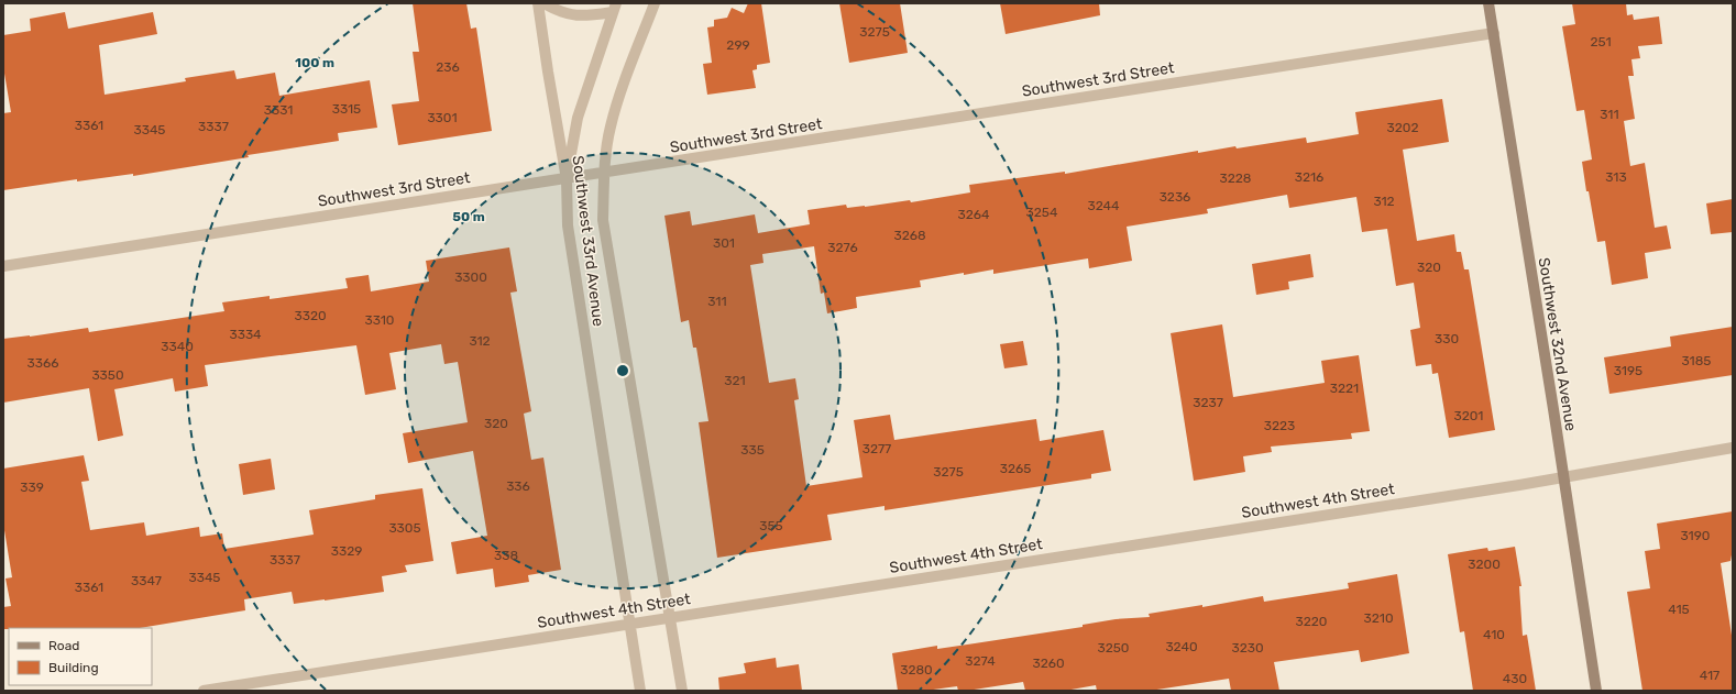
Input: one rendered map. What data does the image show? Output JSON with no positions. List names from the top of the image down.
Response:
{
  "streets": {
    "street": [
      "Southwest 3rd Street",
      "Southwest 33rd Avenue",
      "Southwest 32nd Avenue",
      "Southwest 4th Street"
    ]
  },
  "crossings": [
    ["Southwest 3rd Street", "Southwest 33rd Avenue"],
    ["Southwest 3rd Street", "Southwest 32nd Avenue"],
    ["Southwest 33rd Avenue", "Southwest 4th Street"],
    ["Southwest 32nd Avenue", "Southwest 4th Street"]
  ],
  "house_numbers": [
    "3275",
    "251",
    "299",
    "236",
    "3315",
    "3331",
    "311",
    "3301",
    "3361",
    "3337",
    "3202",
    "3345",
    "3216",
    "313",
    "3228",
    "3236",
    "312",
    "3244",
    "3254",
    "3264",
    "3268",
    "301",
    "3276",
    "320",
    "3300",
    "311",
    "3320",
    "3310",
    "3334",
    "330",
    "312",
    "3340",
    "3185",
    "3366",
    "3195",
    "3350",
    "321",
    "3221",
    "3237",
    "3201",
    "320",
    "3223",
    "3277",
    "335",
    "3265",
    "3275",
    "336",
    "339",
    "355",
    "3305",
    "3190",
    "3329",
    "338",
    "3337",
    "3200",
    "3345",
    "3347",
    "3361",
    "415",
    "3210",
    "3220",
    "410",
    "3240",
    "3250",
    "3230",
    "3274",
    "3260",
    "3280",
    "417",
    "430"
  ],
  "legend": ["Road", "Building"],
  "rings": ["100 m", "50 m"]
}
